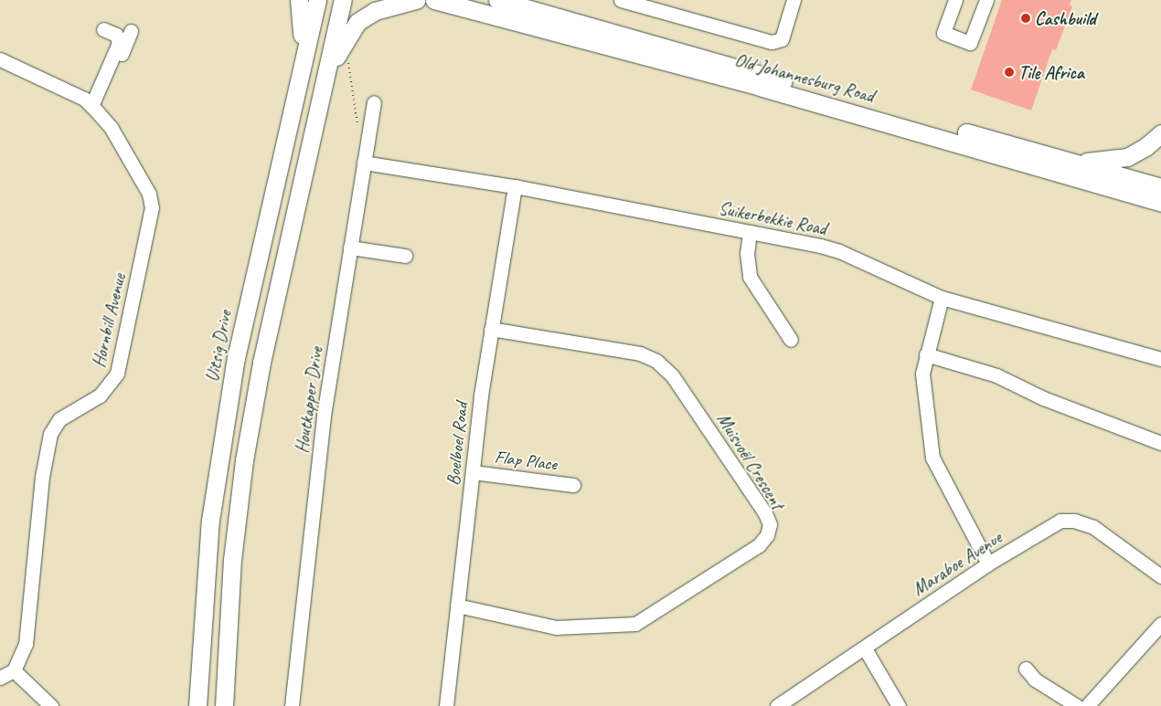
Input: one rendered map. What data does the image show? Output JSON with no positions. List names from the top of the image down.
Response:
{
  "streets": {
    "main road": ["Old Johannesburg Road", "Uitsig Drive"],
    "street": [
      "Suikerbekkie Road",
      "Hornbill Avenue",
      "Houtkapper Drive",
      "Boelboel Road",
      "Flap Place",
      "Muisvoël Crescent",
      "Maraboe Avenue"
    ]
  },
  "crossings": [
    ["Suikerbekkie Road", "Houtkapper Drive"],
    ["Suikerbekkie Road", "Boelboel Road"],
    ["Boelboel Road", "Flap Place"],
    ["Boelboel Road", "Muisvoël Crescent"]
  ],
  "places": ["Cashbuild", "Tile Africa"]
}
